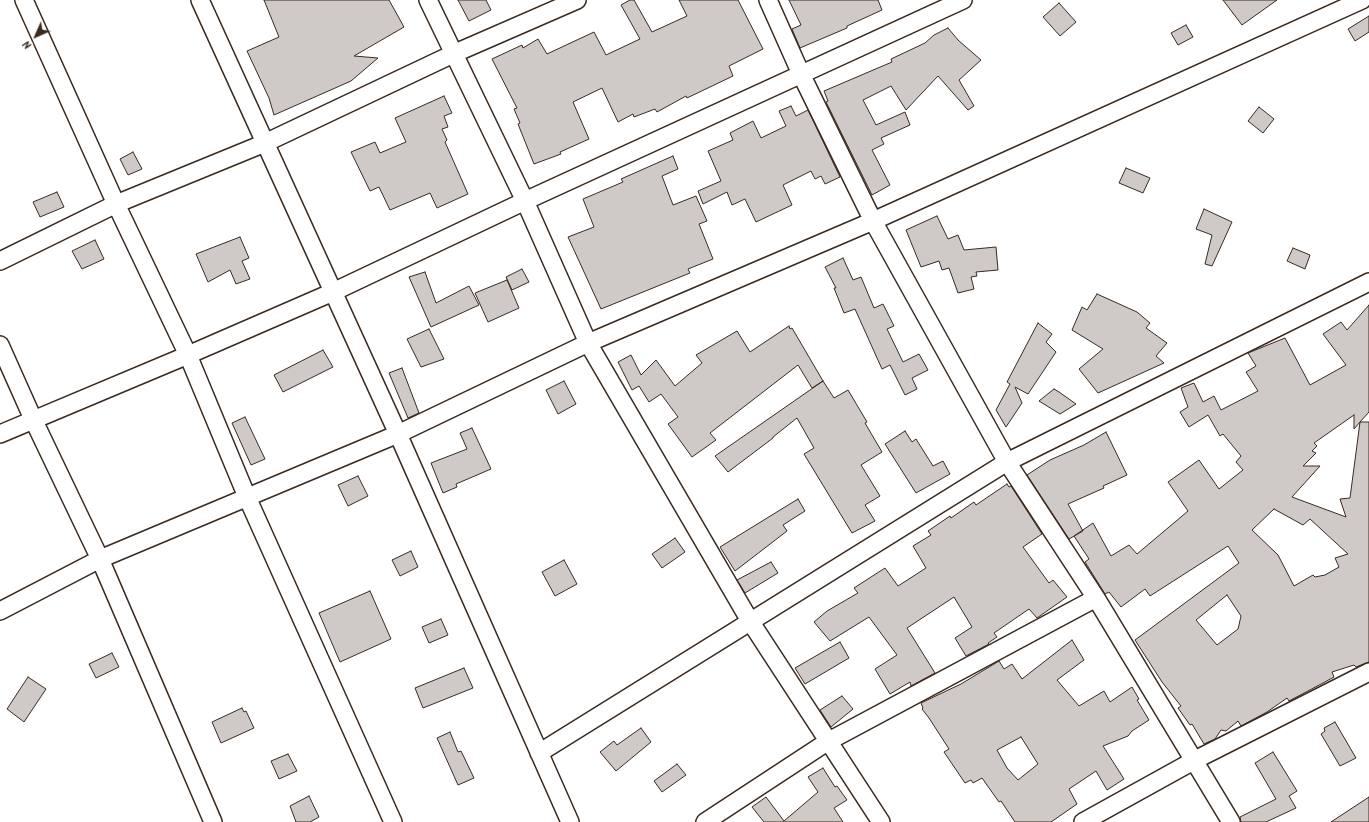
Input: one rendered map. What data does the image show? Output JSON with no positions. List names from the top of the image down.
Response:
{
  "north": "bottom left"
}
